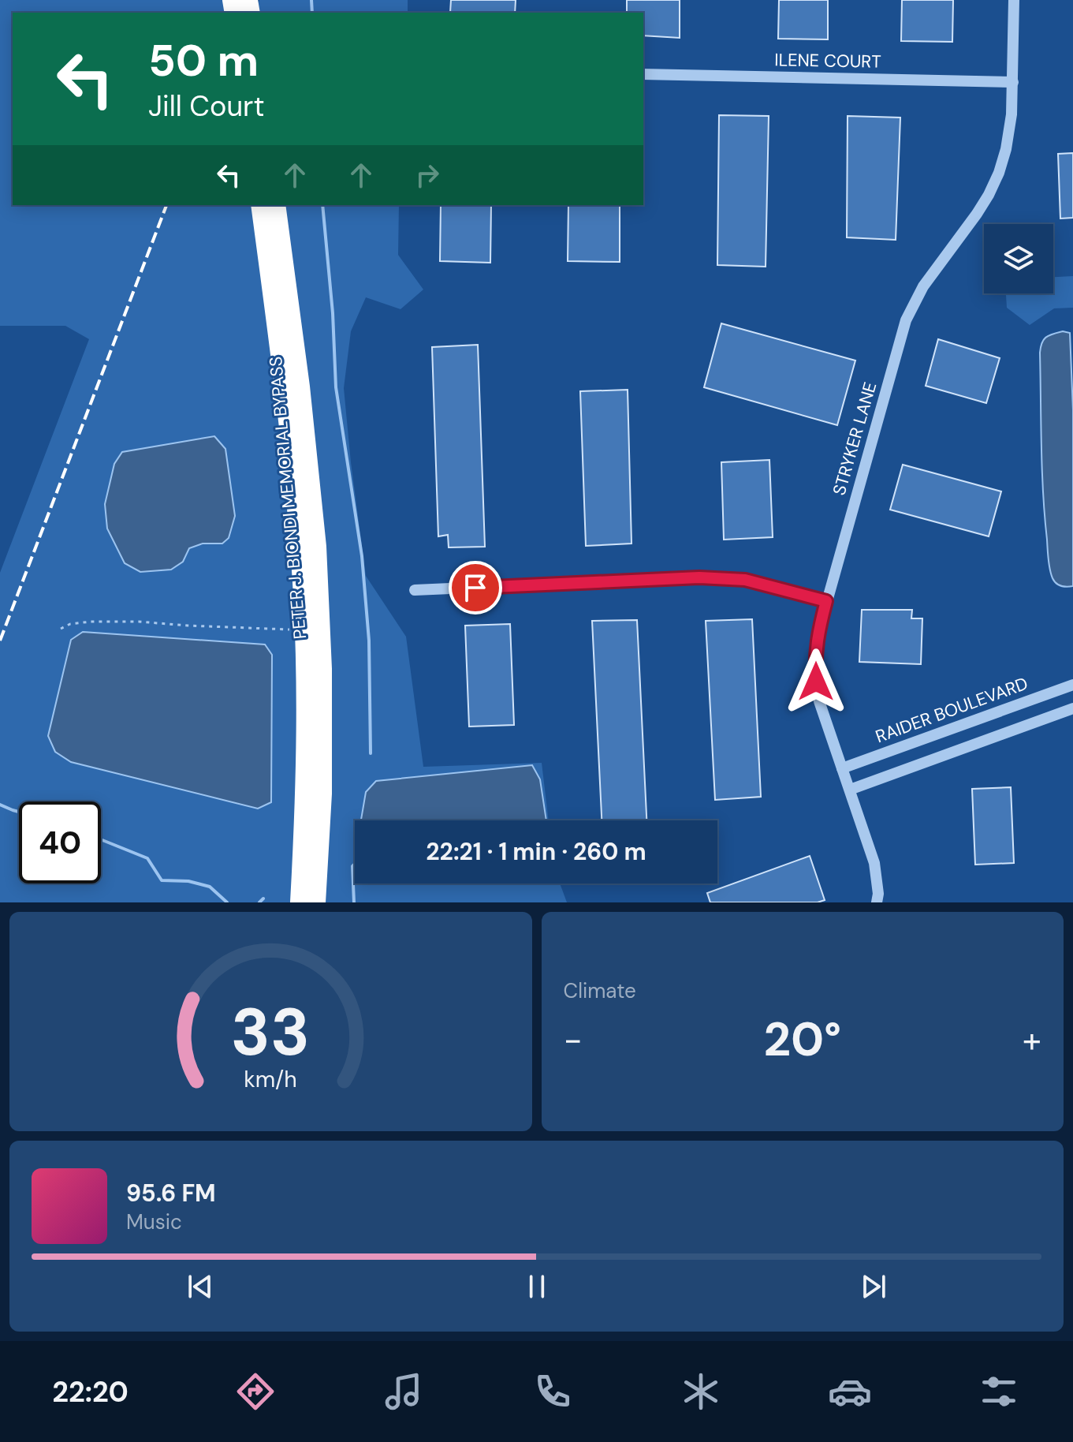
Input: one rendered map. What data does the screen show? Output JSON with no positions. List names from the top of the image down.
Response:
{
  "streets": {
    "highway": ["PETER J. BIONDI MEMORIAL BYPASS"],
    "street": ["ILENE COURT", "STRYKER LANE", "RAIDER BOULEVARD"]
  },
  "crossings": [
    ["ILENE COURT", "STRYKER LANE"],
    ["STRYKER LANE", "RAIDER BOULEVARD"]
  ],
  "page": {
    "turn": ["50 m", "Jill Court"],
    "limit": "40",
    "trip": "22:21 · 1 min · 260 m",
    "tile": "Climate",
    "heat": ["−", "20°", "+"],
    "song": ["95.6 FM", "Music"],
    "tabs": "22:20",
    "gauge": ["33", "km/h"]
  }
}
